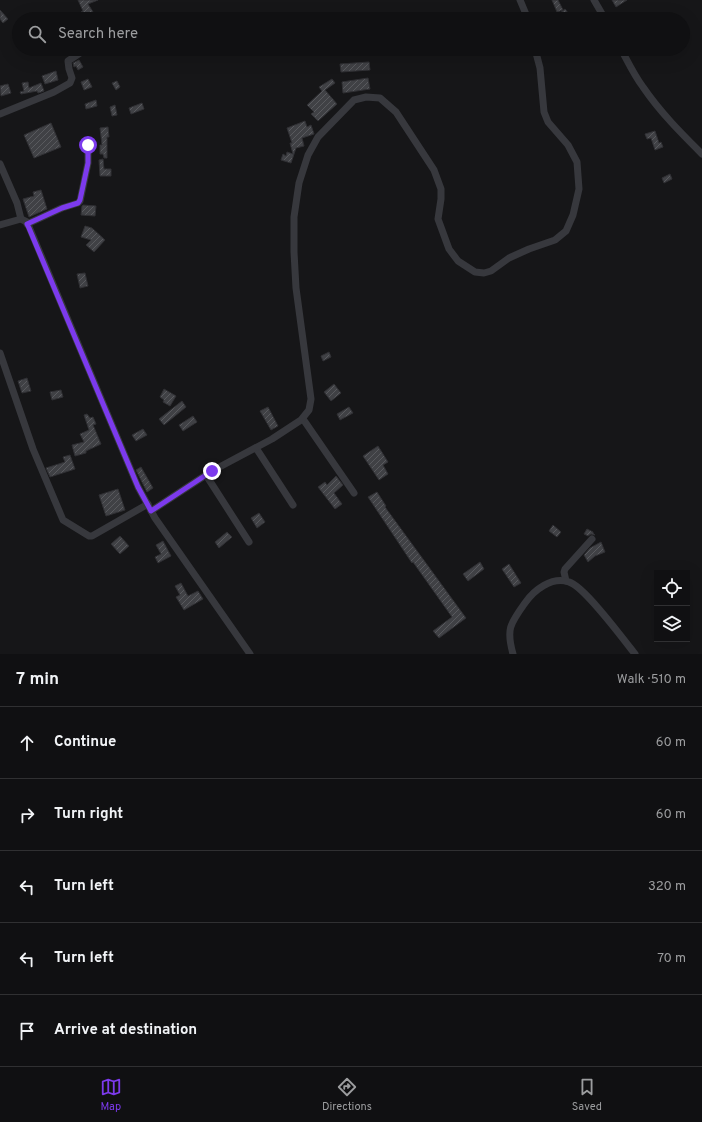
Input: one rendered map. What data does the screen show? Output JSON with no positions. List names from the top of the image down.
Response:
{
  "page": {
    "search": "Search here",
    "heading": ["7 min", "Walk · 510 m"],
    "list": [
      ["Continue", "60 m"],
      ["Turn right", "60 m"],
      ["Turn left", "320 m"],
      ["Turn left", "70 m"],
      "Arrive at destination"
    ],
    "nav": ["Map", "Directions", "Saved"]
  }
}
